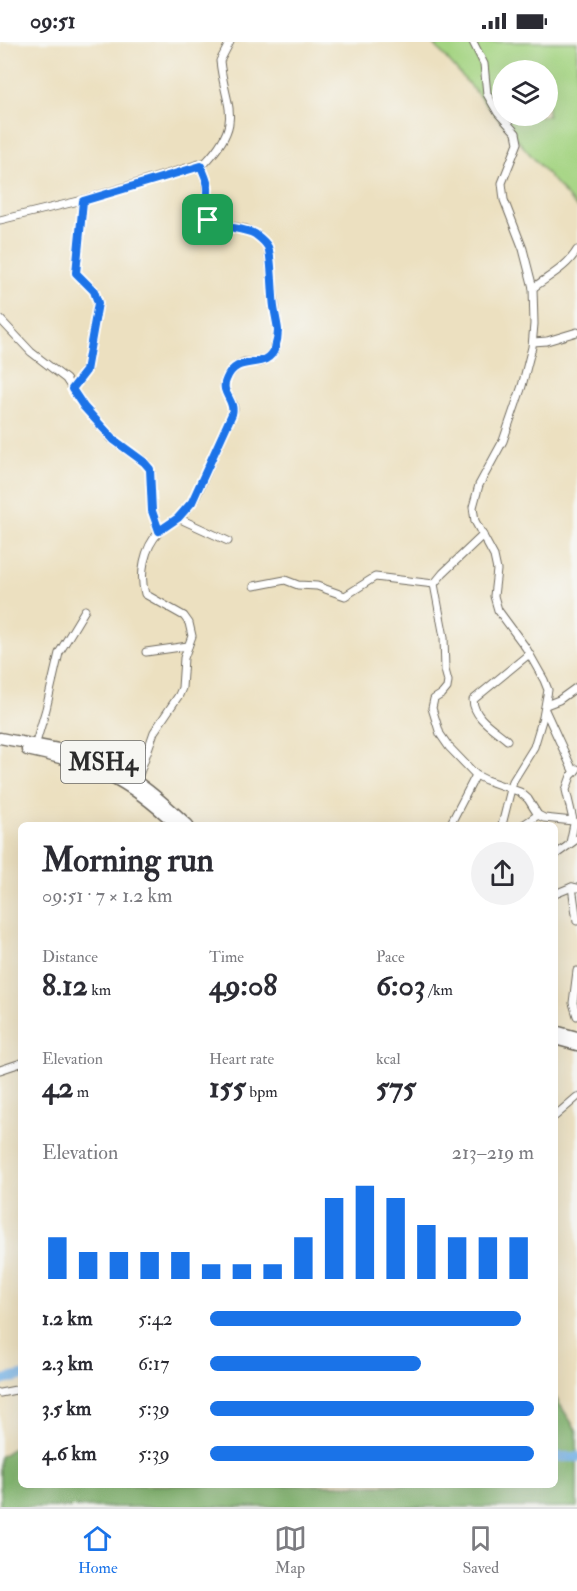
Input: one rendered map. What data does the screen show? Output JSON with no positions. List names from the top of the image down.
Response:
{
  "streets": {
    "main road": ["MSH4"]
  },
  "page": {
    "status": "09:51",
    "heading": ["Morning run", "09:51 · 7 × 1.2 km"],
    "stats": [
      ["Distance", "8.12 km"],
      ["Time", "49:08"],
      ["Pace", "6:03 /km"],
      ["Elevation", "42 m"],
      ["Heart rate", "155 bpm"],
      ["kcal", "575"]
    ],
    "chart": ["Elevation", "213–219 m"],
    "list": [
      {
        "name": "1.2 km",
        "note": "5:42"
      },
      {
        "name": "2.3 km",
        "note": "6:17"
      },
      {
        "name": "3.5 km",
        "note": "5:39"
      },
      {
        "name": "4.6 km",
        "note": "5:39"
      }
    ],
    "tabs": ["Home", "Map", "Saved"]
  }
}
